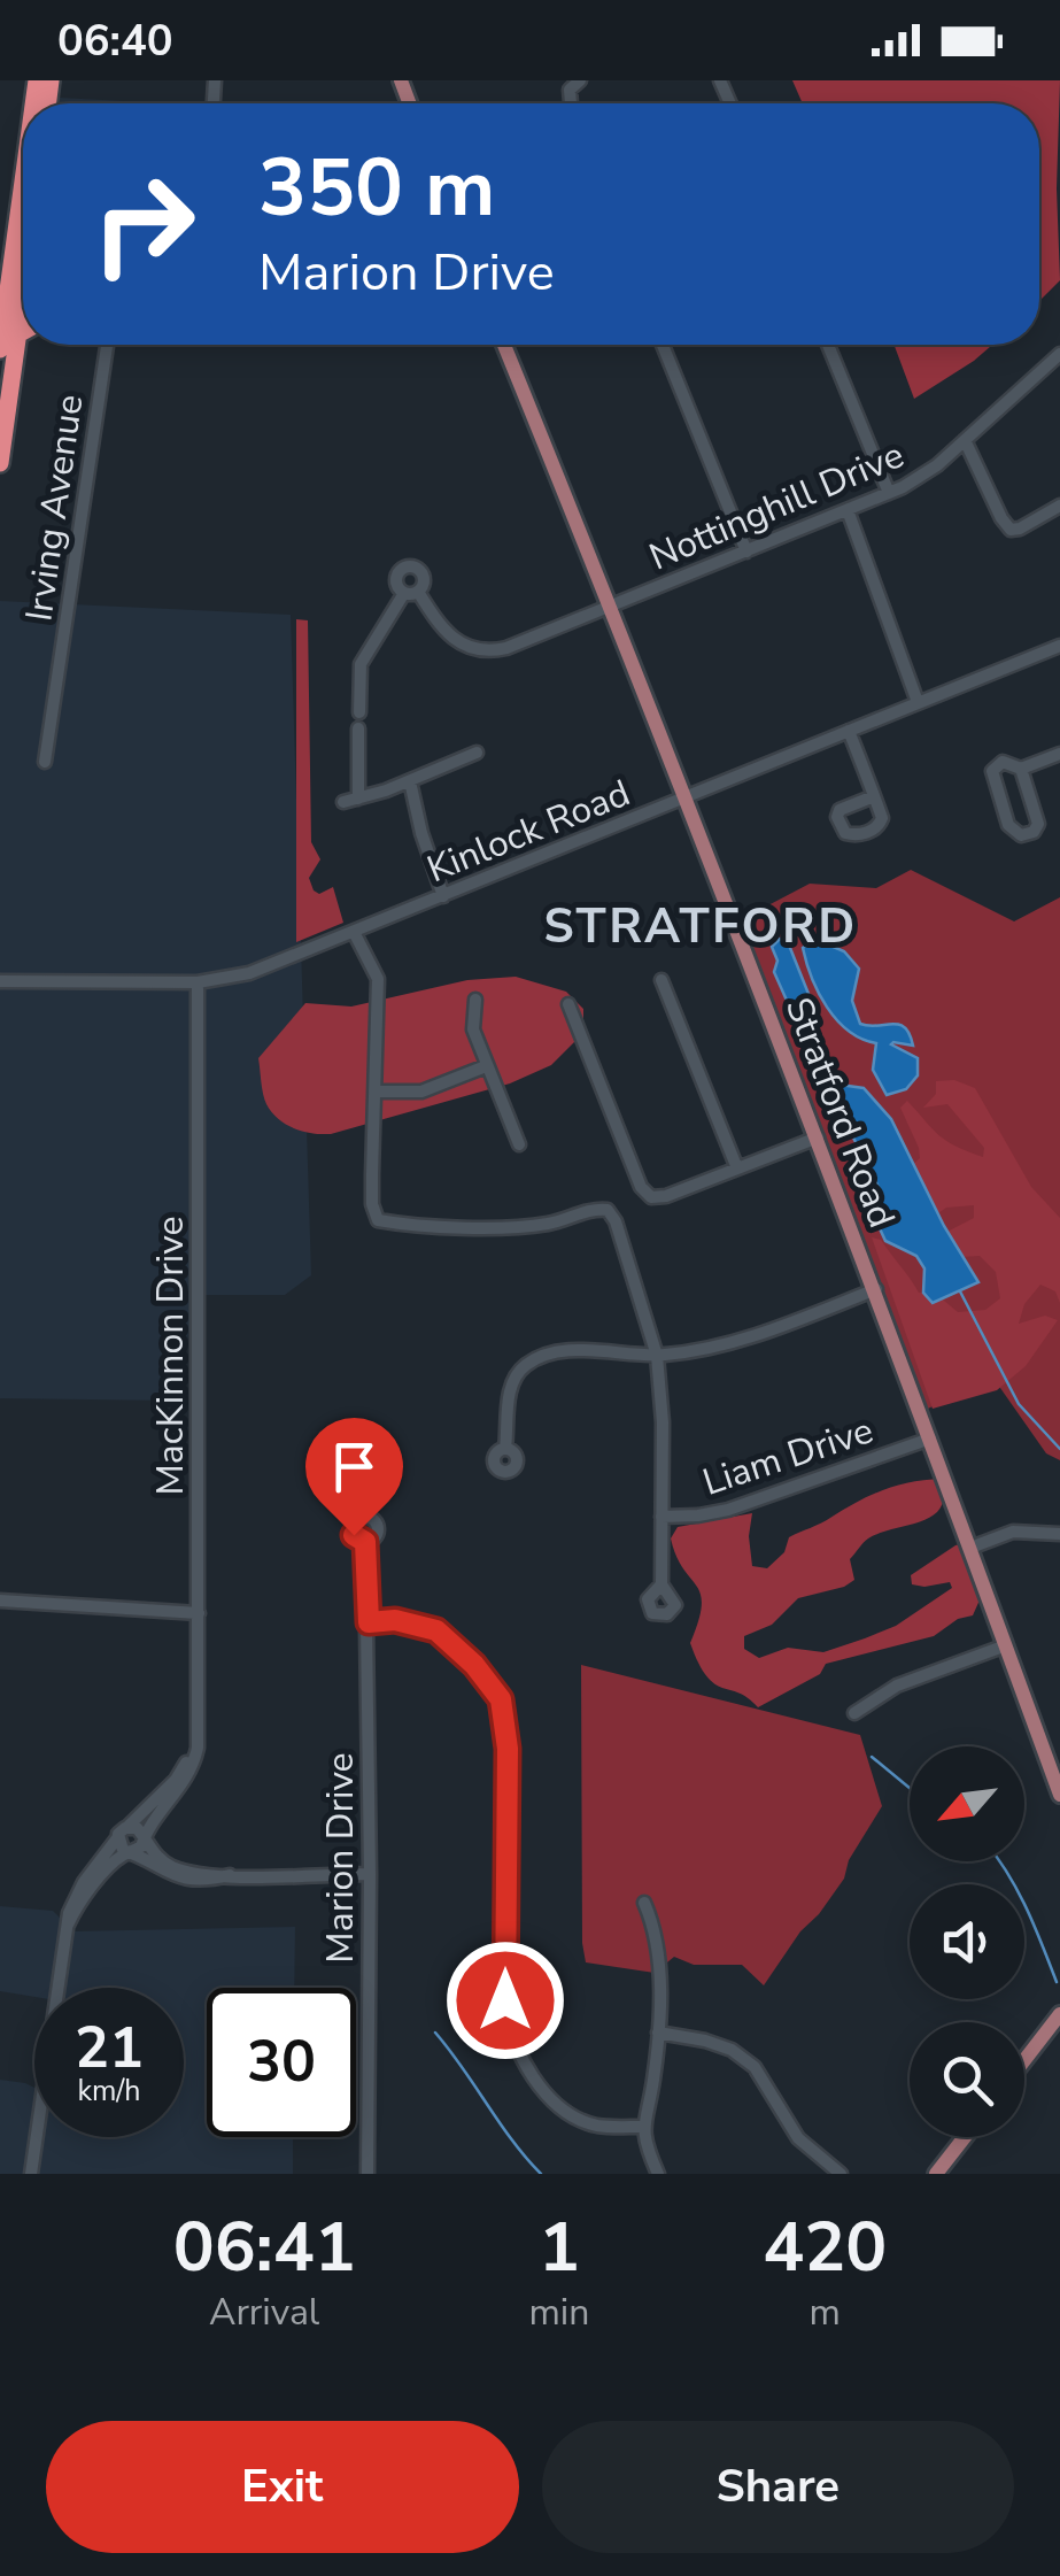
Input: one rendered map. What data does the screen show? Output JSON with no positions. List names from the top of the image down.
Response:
{
  "streets": {
    "main road": ["Stratford Road"],
    "street": [
      "Nottinghill Drive",
      "Irving Avenue",
      "Kinlock Road",
      "MacKinnon Drive",
      "Liam Drive",
      "Marion Drive"
    ]
  },
  "crossings": [
    ["Nottinghill Drive", "Stratford Road"],
    ["Kinlock Road", "Stratford Road"],
    ["Kinlock Road", "MacKinnon Drive"],
    ["Stratford Road", "Liam Drive"]
  ],
  "districts": ["STRATFORD"],
  "north": "bottom left",
  "page": {
    "status": "06:40",
    "turn": ["350 m", "Marion Drive"],
    "speed": "21 km/h",
    "limit": "30",
    "eta": [
      "06:41",
      "Arrival",
      "1",
      "min",
      "420",
      "m"
    ],
    "buttons": ["Exit", "Share"]
  }
}
